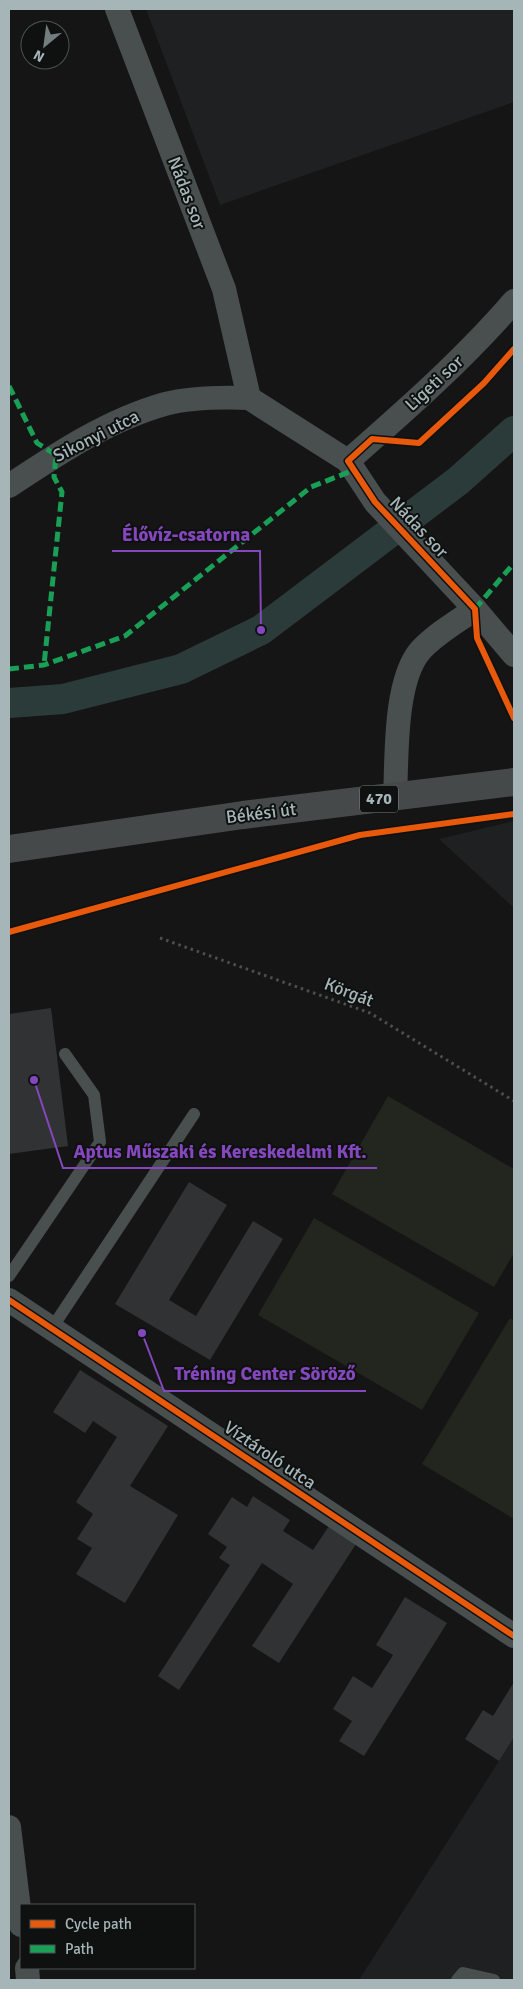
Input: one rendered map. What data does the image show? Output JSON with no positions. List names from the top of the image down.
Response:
{
  "streets": {
    "main road": ["470", "Békési út"],
    "street": [
      "Nádas sor",
      "Ligeti sor",
      "Sikonyi utca",
      "Víztároló utca"
    ],
    "path": ["Körgát"]
  },
  "crossings": [
    ["Nádas sor", "Ligeti sor"],
    ["Nádas sor", "Sikonyi utca"]
  ],
  "places": ["Élővíz-csatorna", "Aptus Műszaki és Kereskedelmi Kft.", "Tréning Center Söröző"],
  "legend": ["Cycle path", "Path"],
  "north": "bottom left"
}
